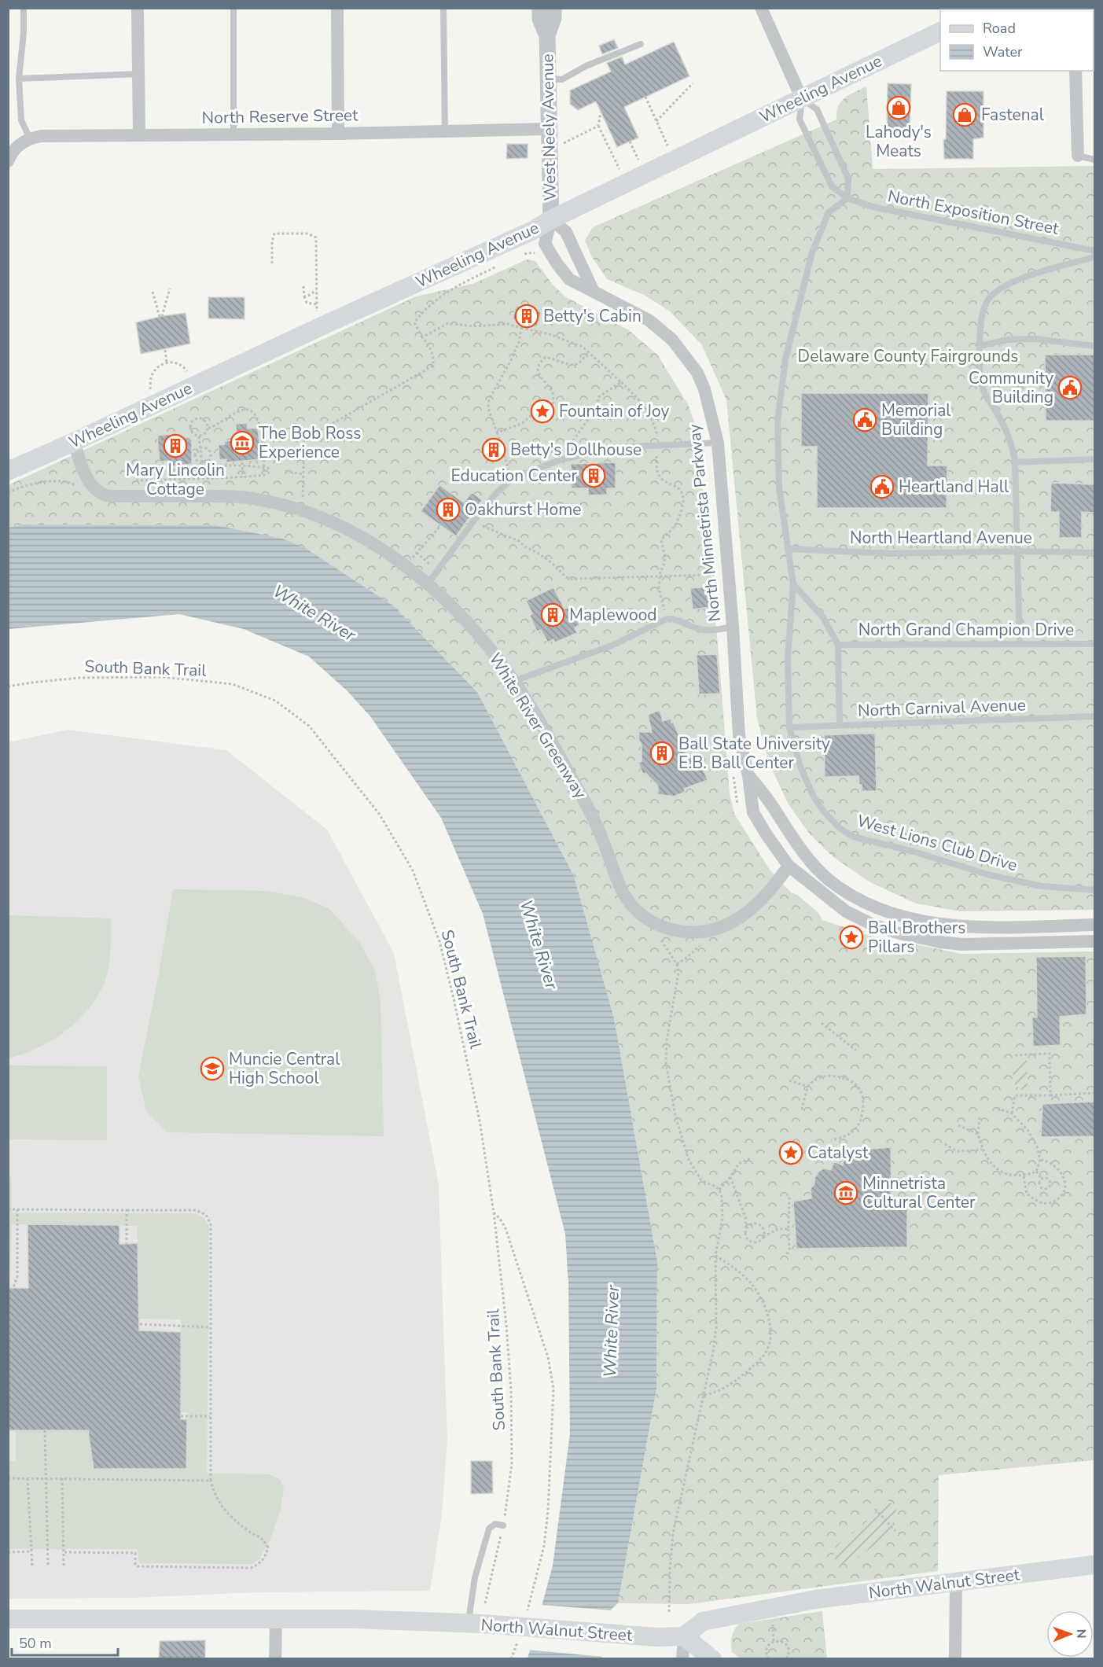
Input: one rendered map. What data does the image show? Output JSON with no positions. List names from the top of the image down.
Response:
{
  "streets": {
    "main road": ["Wheeling Avenue", "North Walnut Street"],
    "street": ["North Reserve Street", "West Neely Avenue", "North Minnetrista Parkway"],
    "lane": [
      "North Exposition Street",
      "North Heartland Avenue",
      "North Grand Champion Drive",
      "North Carnival Avenue",
      "West Lions Club Drive"
    ],
    "path": ["South Bank Trail"]
  },
  "crossings": [
    ["Wheeling Avenue", "West Neely Avenue"],
    ["Wheeling Avenue", "North Minnetrista Parkway"],
    ["North Reserve Street", "West Neely Avenue"],
    ["West Neely Avenue", "North Minnetrista Parkway"],
    ["North Exposition Street", "West Lions Club Drive"],
    ["North Heartland Avenue", "West Lions Club Drive"],
    ["North Grand Champion Drive", "North Carnival Avenue"],
    ["North Grand Champion Drive", "West Lions Club Drive"],
    ["North Carnival Avenue", "West Lions Club Drive"]
  ],
  "water": ["White River"],
  "parks": ["Delaware County Fairgrounds"],
  "places": {
    "shop": ["Lahody's Meats", "Fastenal"],
    "building": [
      "Betty's Cabin",
      "Mary Lincolin Cottage",
      "Betty's Dollhouse",
      "Education Center",
      "Oakhurst Home",
      "Maplewood",
      "Ball State University E.B. Ball Center"
    ],
    "public building": ["Community Building", "Memorial Building", "Heartland Hall"],
    "place": ["Fountain of Joy", "Ball Brothers Pillars", "Catalyst"],
    "museum": ["The Bob Ross Experience", "Minnetrista Cultural Center"],
    "school or university": ["Muncie Central High School"]
  },
  "legend": ["Road", "Water"],
  "scale_bar": "50 m",
  "north": "right"
}
